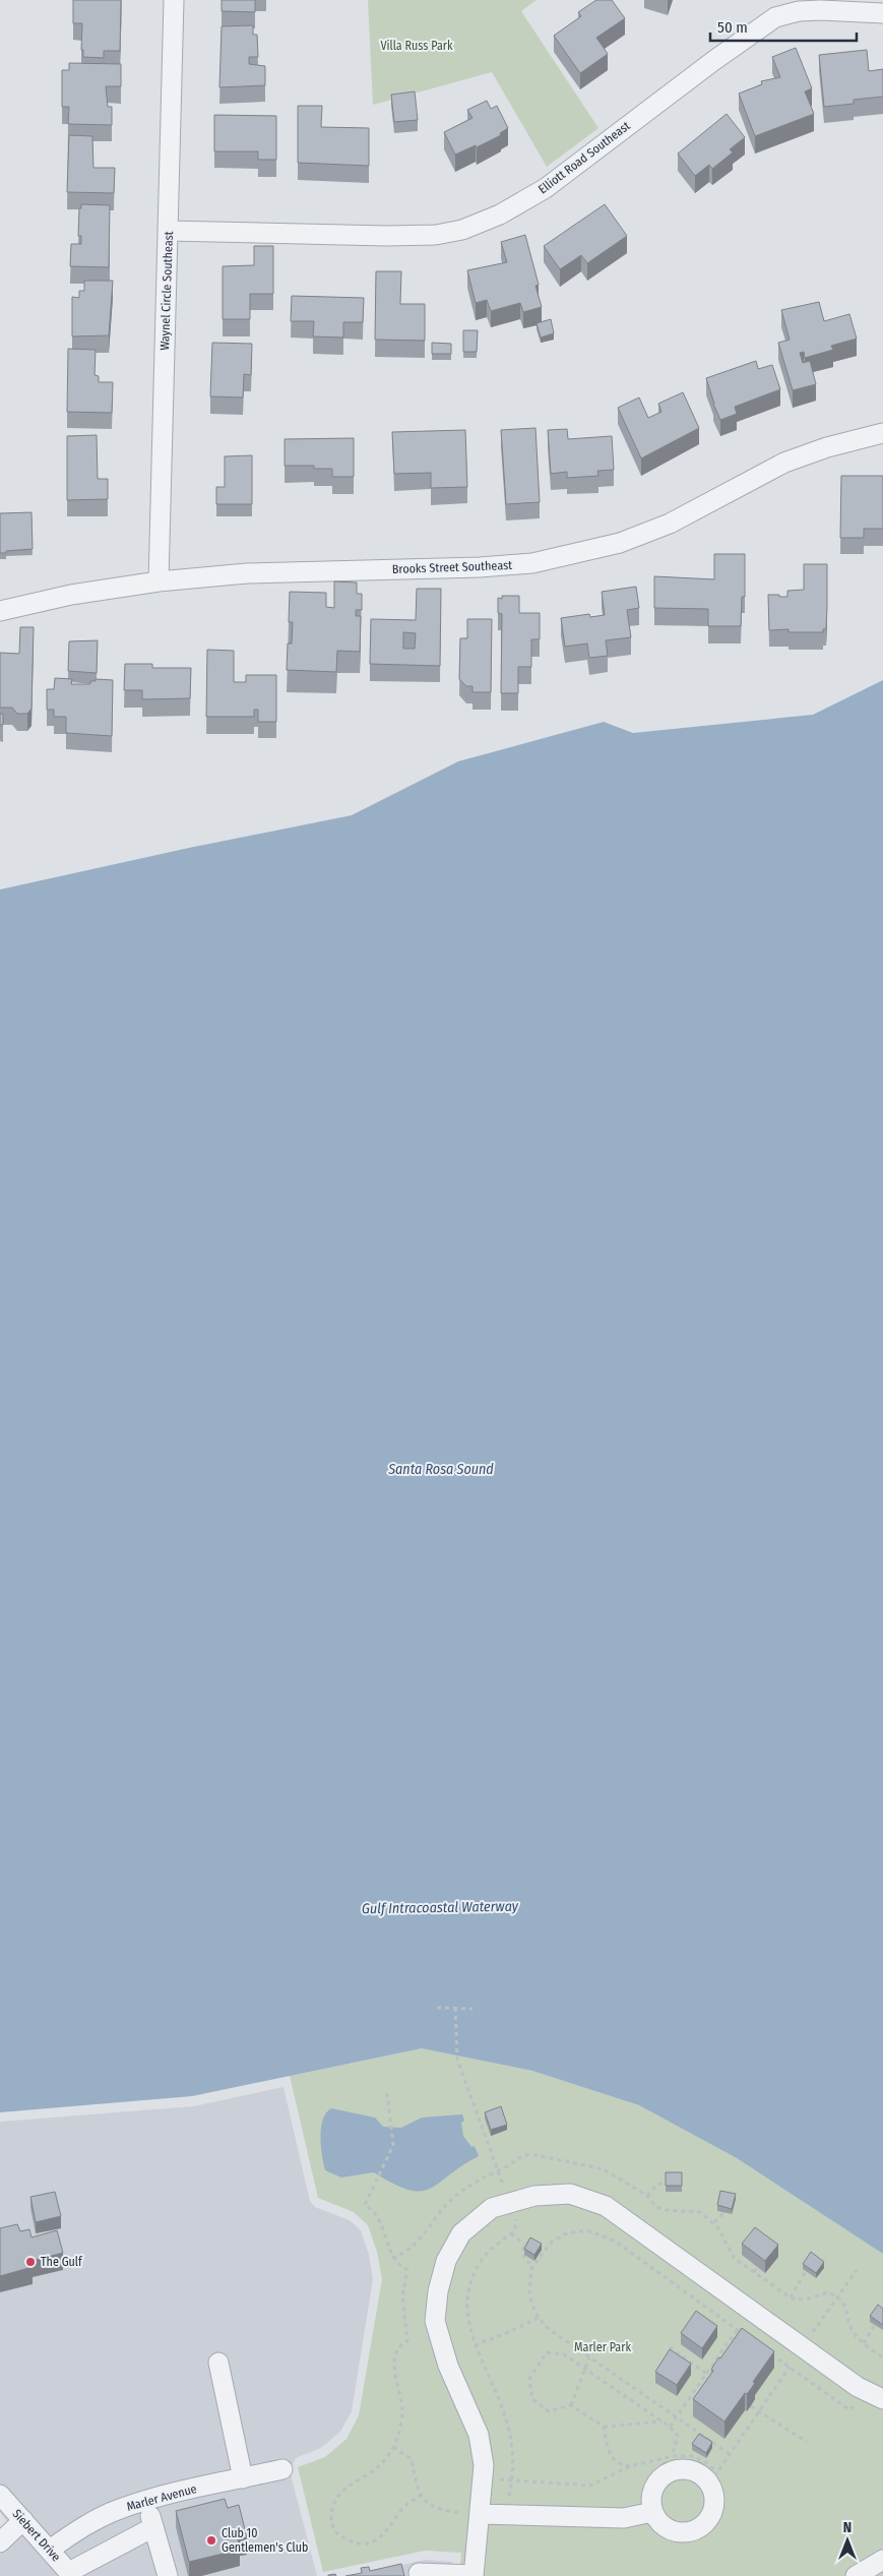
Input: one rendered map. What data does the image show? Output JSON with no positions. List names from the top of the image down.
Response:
{
  "streets": {
    "street": [
      "Elliott Road Southeast",
      "Waynel Circle Southeast",
      "Brooks Street Southeast",
      "Marler Avenue",
      "Siebert Drive"
    ]
  },
  "crossings": [
    ["Elliott Road Southeast", "Waynel Circle Southeast"],
    ["Waynel Circle Southeast", "Brooks Street Southeast"],
    ["Marler Avenue", "Siebert Drive"]
  ],
  "water": ["Santa Rosa Sound", "Gulf Intracoastal Waterway"],
  "parks": ["Villa Russ Park", "Marler Park"],
  "places": ["The Gulf", "Club 10 Gentlemen's Club"],
  "scale_bar": "50 m",
  "north": "top"
}
